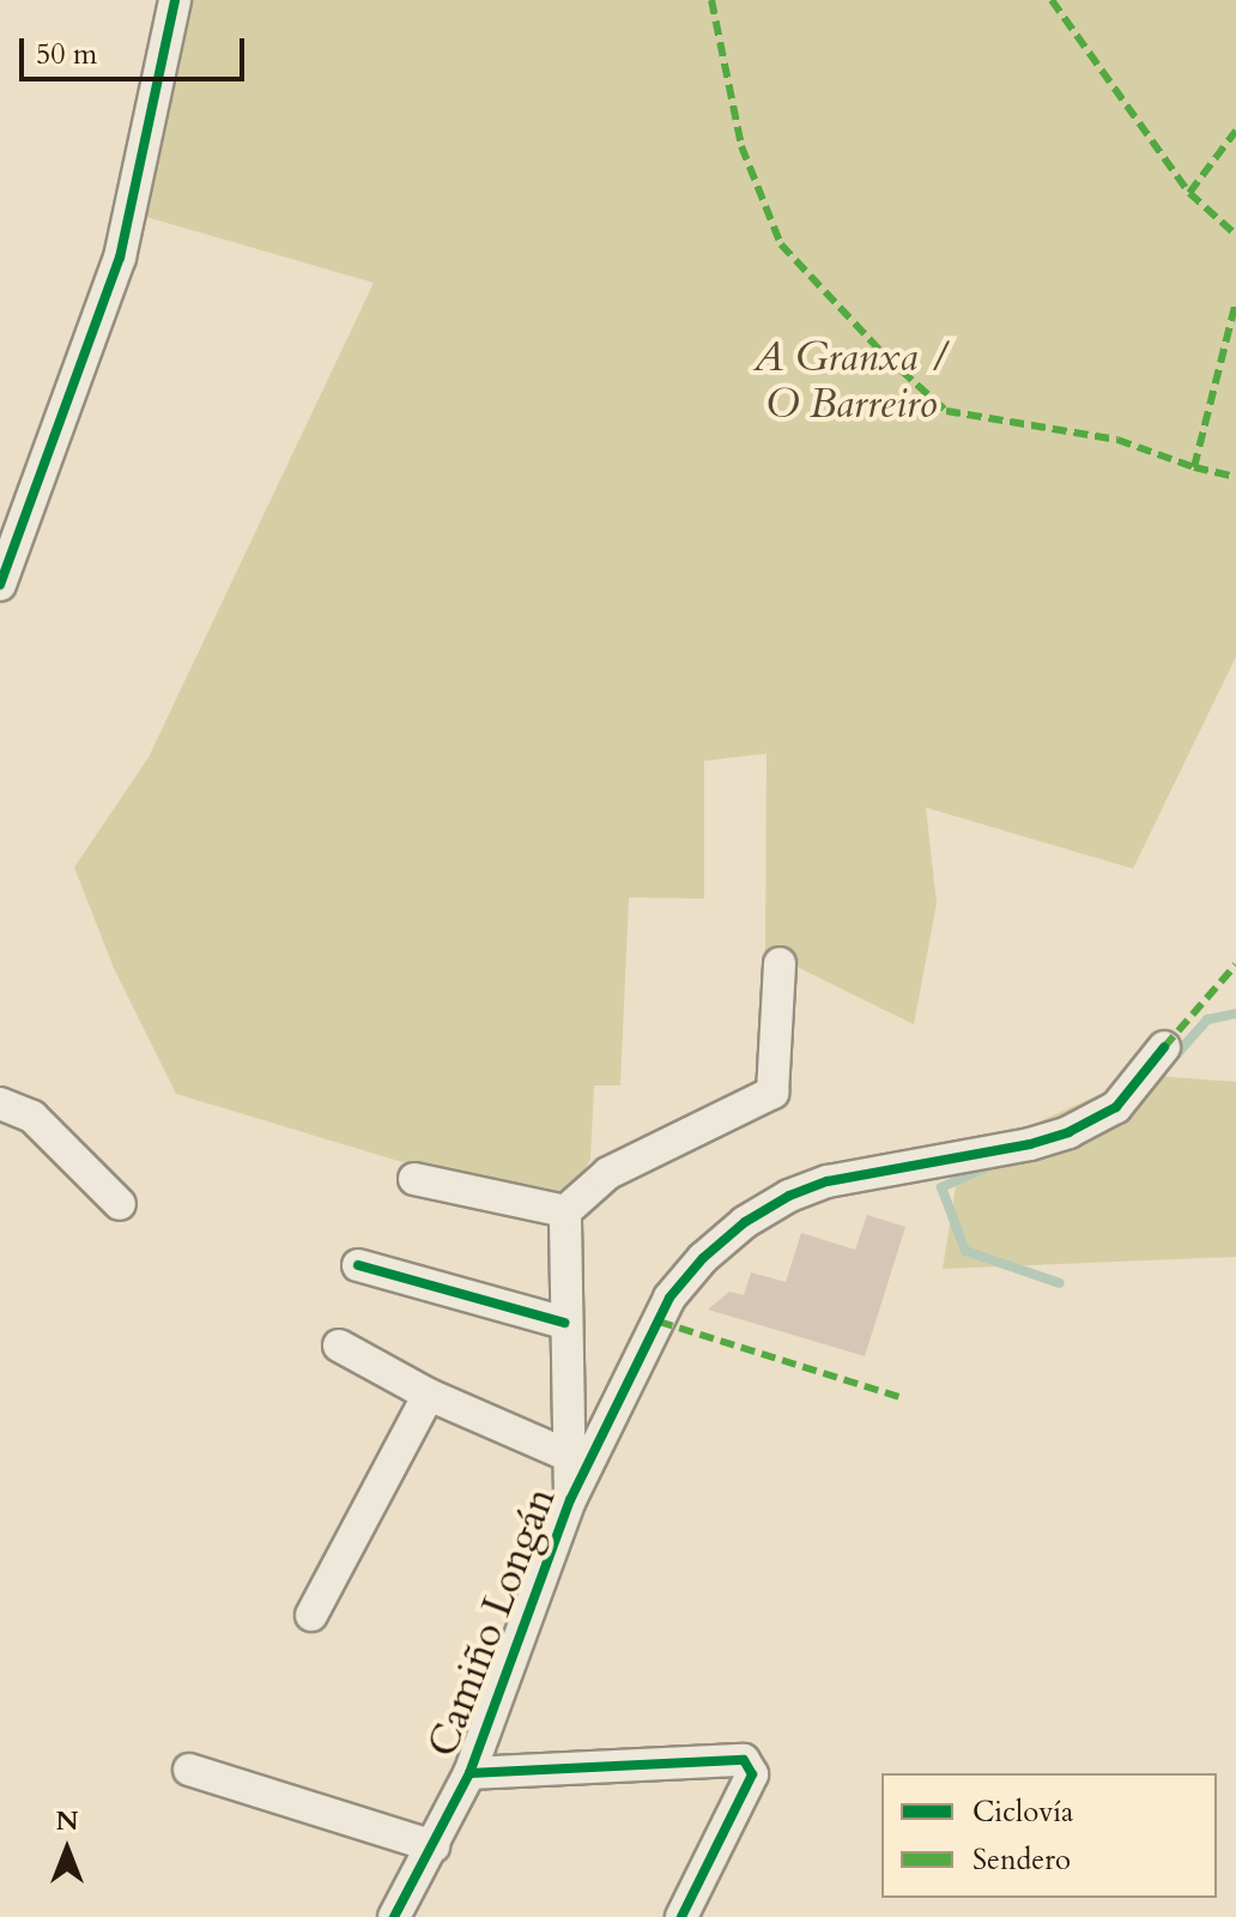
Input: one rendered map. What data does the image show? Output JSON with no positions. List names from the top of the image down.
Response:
{
  "streets": {
    "street": ["Camiño Longán"]
  },
  "parks": ["A Granxa / O Barreiro"],
  "legend": ["Ciclovía", "Sendero"],
  "scale_bar": "50 m",
  "north": "top"
}
